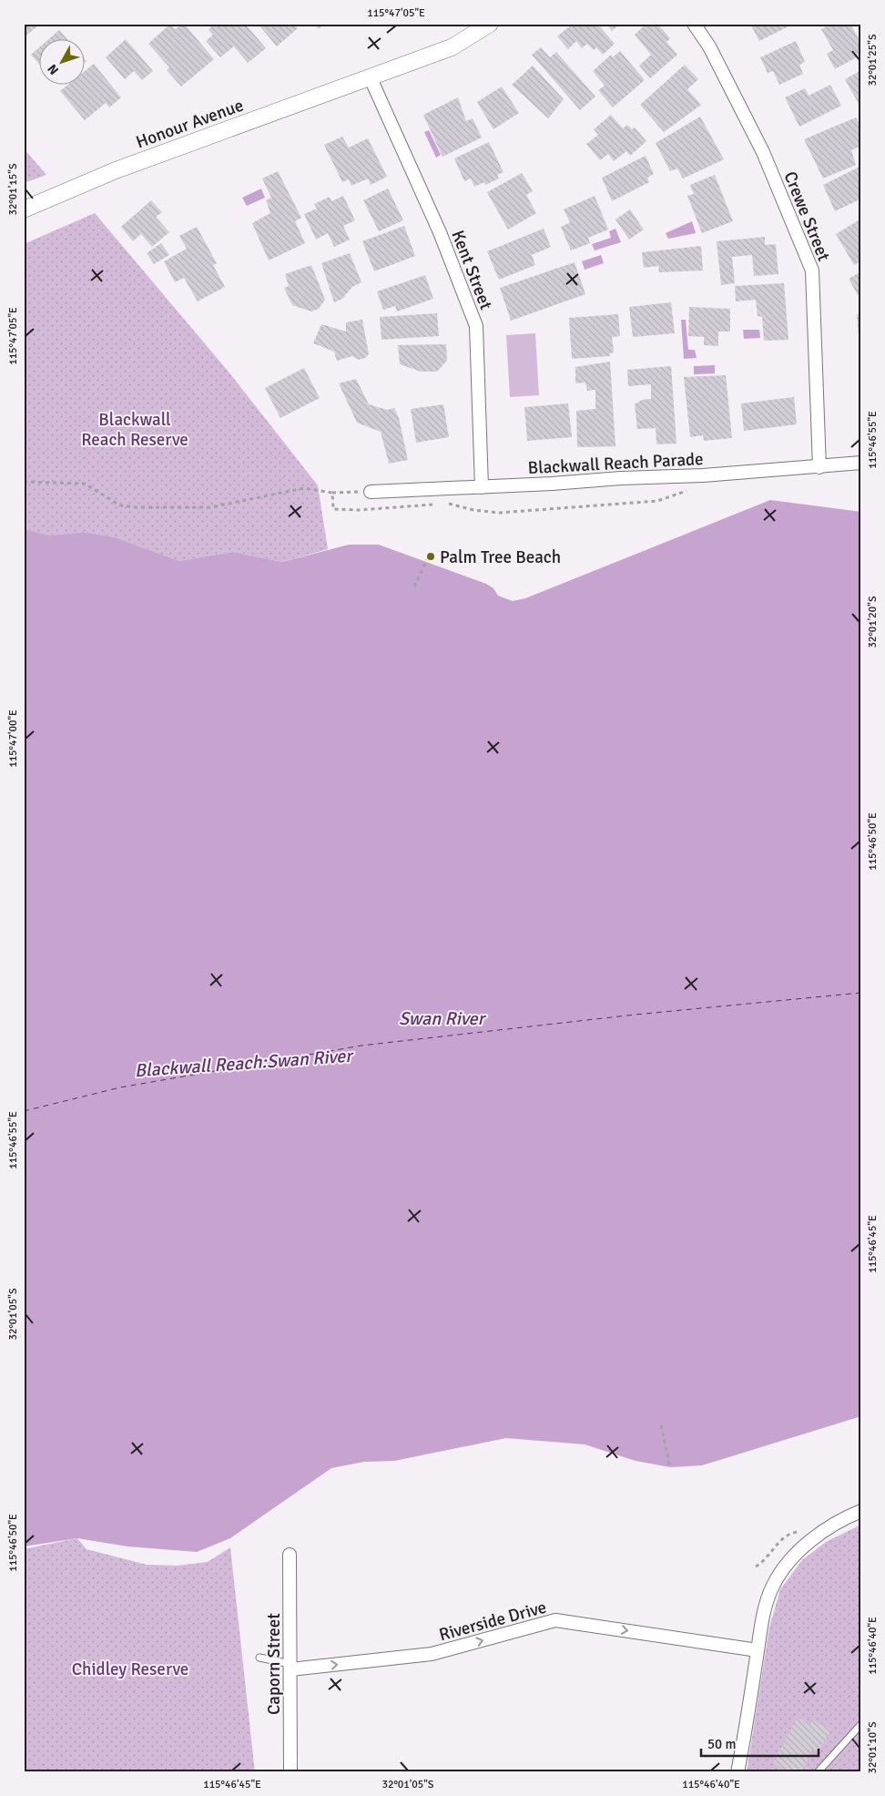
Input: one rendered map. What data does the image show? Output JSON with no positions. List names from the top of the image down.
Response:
{
  "streets": {
    "street": [
      "Honour Avenue",
      "Crewe Street",
      "Kent Street",
      "Blackwall Reach Parade",
      "Riverside Drive",
      "Caporn Street"
    ]
  },
  "crossings": [
    ["Honour Avenue", "Kent Street"],
    ["Crewe Street", "Blackwall Reach Parade"],
    ["Kent Street", "Blackwall Reach Parade"],
    ["Riverside Drive", "Caporn Street"]
  ],
  "one_way": ["Riverside Drive"],
  "water": ["Swan River", "Blackwall Reach:Swan River"],
  "parks": ["Blackwall Reach Reserve", "Chidley Reserve"],
  "places": ["Palm Tree Beach"],
  "scale_bar": "50 m",
  "north": "bottom left",
  "coordinates": [
    "115°47'05\"E",
    "32°01'25\"S",
    "32°01'15\"S",
    "115°46'55\"E",
    "32°01'20\"S",
    "115°47'00\"E",
    "115°46'50\"E",
    "115°46'45\"E",
    "32°01'05\"S",
    "115°46'40\"E",
    "32°01'10\"S"
  ]
}
